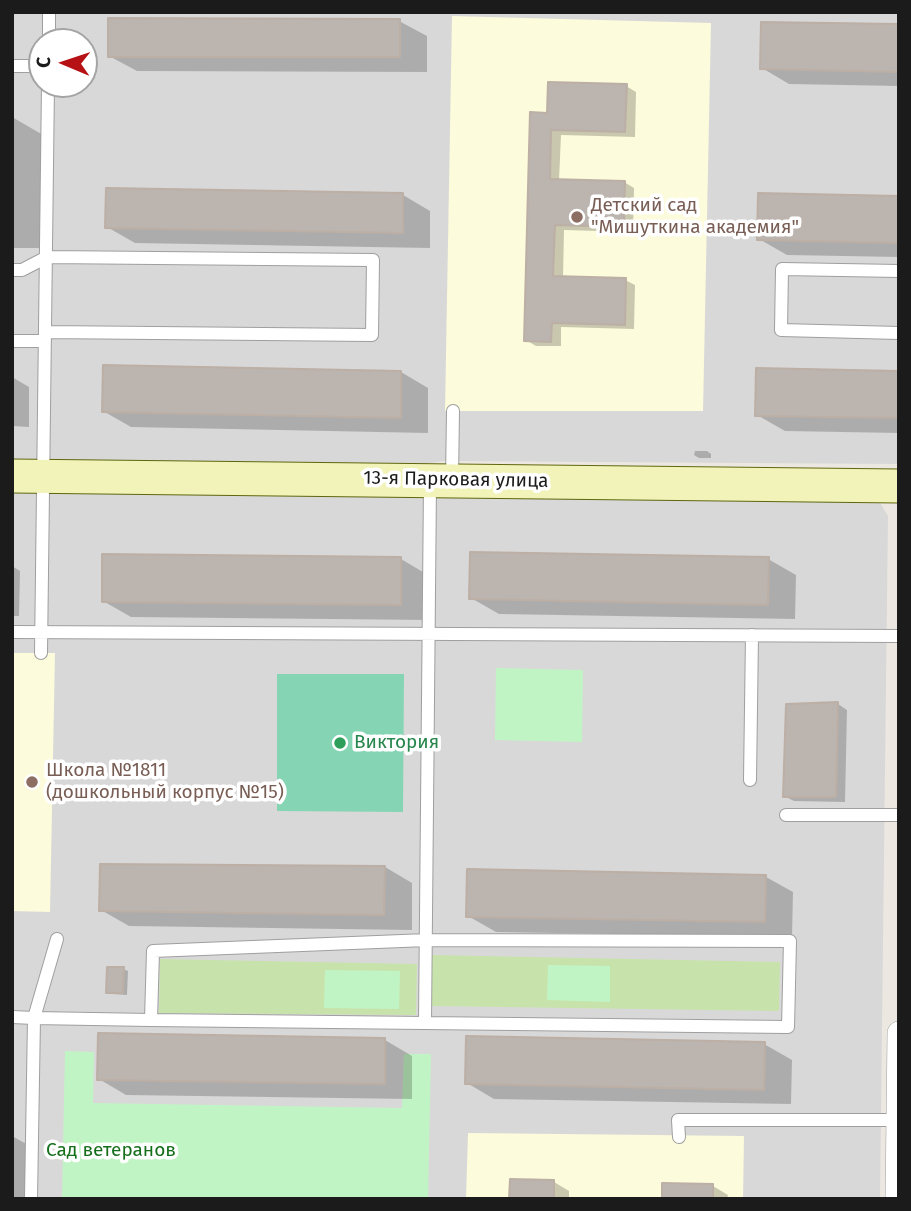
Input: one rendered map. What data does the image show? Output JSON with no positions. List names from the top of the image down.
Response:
{
  "streets": {
    "street": ["13-я Парковая улица"]
  },
  "parks": ["Сад ветеранов"],
  "places": ["Детский сад \"Мишуткина академия\"", "Виктория", "Школа №1811 (дошкольный корпус №15)"],
  "north": "left"
}
